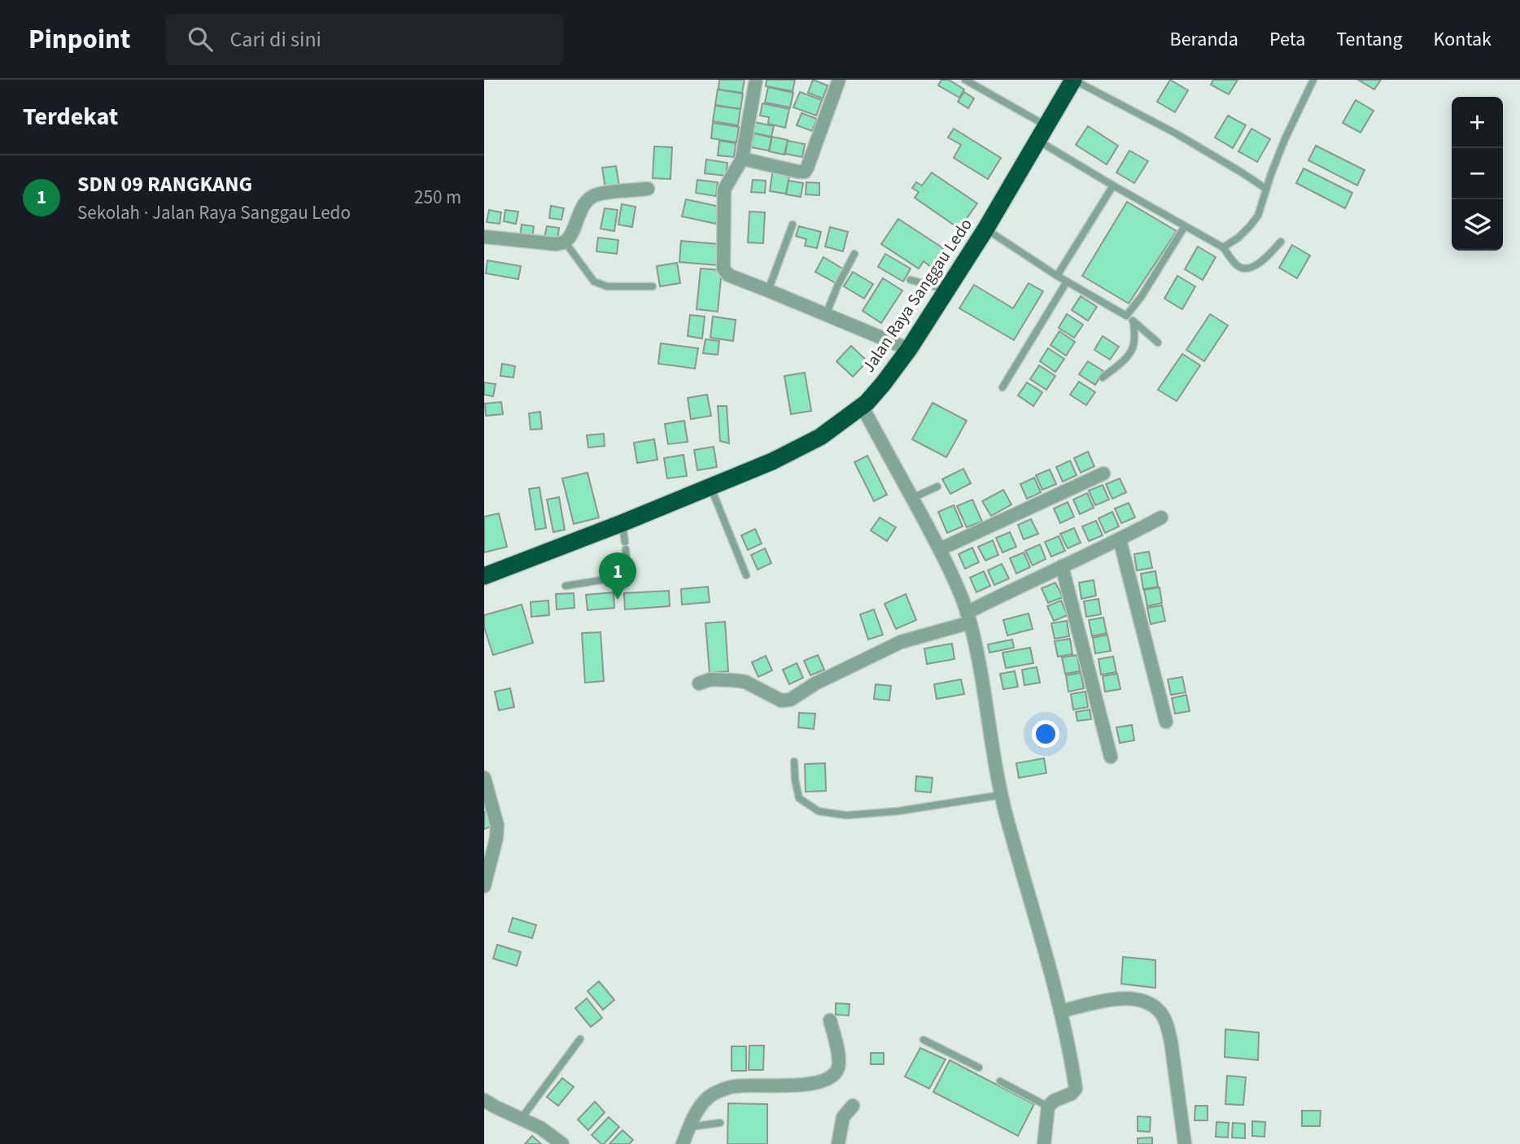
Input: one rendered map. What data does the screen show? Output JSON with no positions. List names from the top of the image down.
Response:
{
  "streets": {
    "highway": ["Jalan Raya Sanggau Ledo"]
  },
  "page": {
    "header": "Pinpoint",
    "search": "Cari di sini",
    "nav": [
      "Beranda",
      "Peta",
      "Tentang",
      "Kontak"
    ],
    "heading": "Terdekat",
    "map_buttons": ["+", "−"],
    "list": [
      {
        "mark": "1",
        "name": "SDN 09 RANGKANG",
        "note": "Sekolah · Jalan Raya Sanggau Ledo",
        "value": "250 m"
      }
    ],
    "pins": "1"
  }
}
